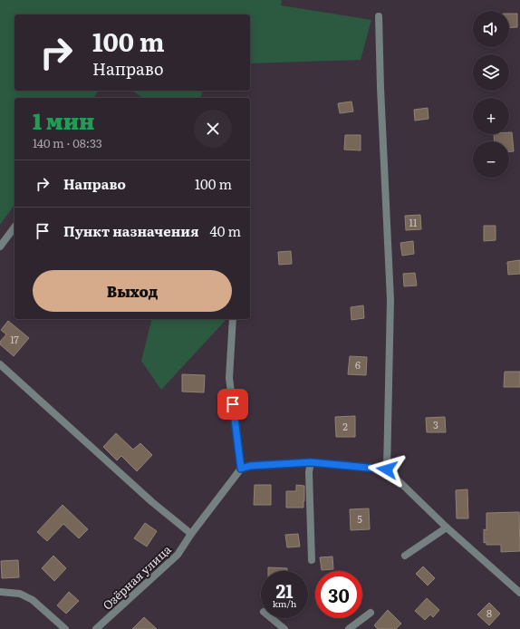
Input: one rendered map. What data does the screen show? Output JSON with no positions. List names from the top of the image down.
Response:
{
  "streets": {
    "street": ["Озёрная улица"]
  },
  "house_numbers": [
    "11",
    "17",
    "6",
    "3",
    "2",
    "5",
    "8"
  ],
  "page": {
    "map_buttons": ["+", "−"],
    "turn": ["100 m", "Направо"],
    "heading": ["1 мин", "140 m · 08:33"],
    "list": [
      {
        "name": "Направо",
        "value": "100 m"
      },
      {
        "name": "Пункт назначения",
        "value": "40 m"
      }
    ],
    "buttons": "Выход",
    "speed": "21 km/h",
    "limit": "30"
  }
}
